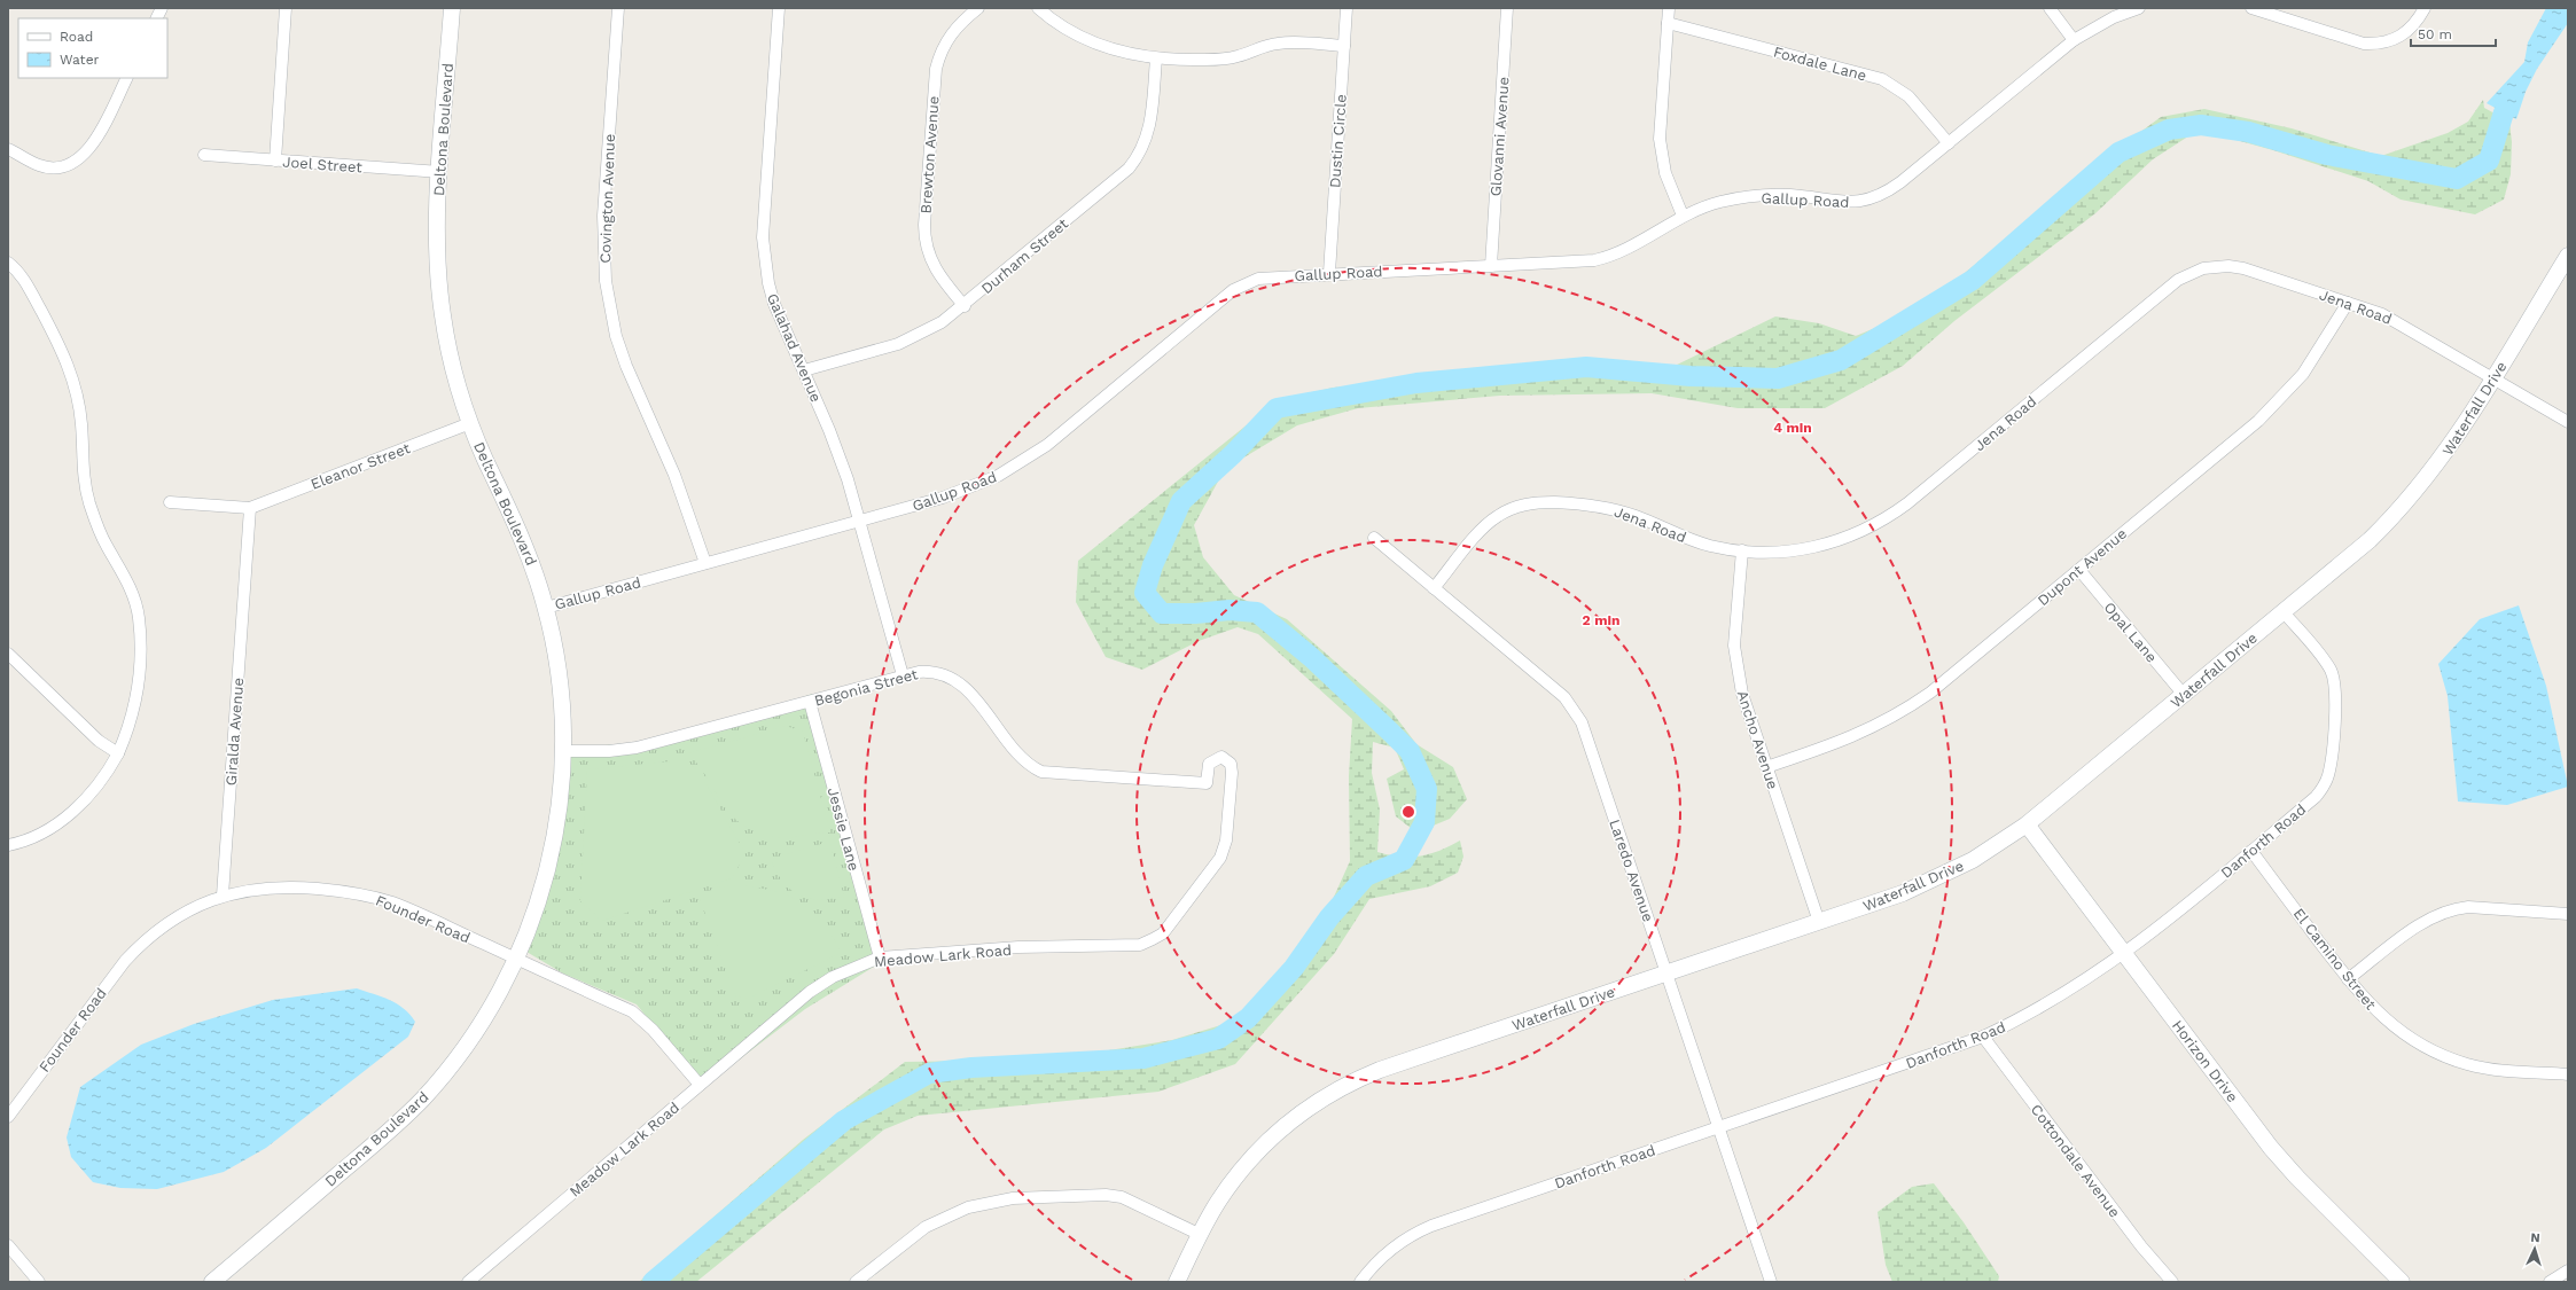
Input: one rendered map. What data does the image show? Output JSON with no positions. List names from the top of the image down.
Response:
{
  "streets": {
    "street": [
      "Foxdale Lane",
      "Deltona Boulevard",
      "Glovanni Avenue",
      "Dustin Circle",
      "Brewton Avenue",
      "Joel Street",
      "Covington Avenue",
      "Gallup Road",
      "Durham Street",
      "Jena Road",
      "Galahad Avenue",
      "Waterfall Drive",
      "Eleanor Street",
      "Dupont Avenue",
      "Opal Lane",
      "Begonia Street",
      "Giralda Avenue",
      "Ancho Avenue",
      "Jessie Lane",
      "Danforth Road",
      "Laredo Avenue",
      "Founder Road",
      "Meadow Lark Road",
      "El Camino Street",
      "Horizon Drive",
      "Cottondale Avenue"
    ]
  },
  "crossings": [
    ["Foxdale Lane", "Gallup Road"],
    ["Deltona Boulevard", "Joel Street"],
    ["Deltona Boulevard", "Gallup Road"],
    ["Deltona Boulevard", "Eleanor Street"],
    ["Deltona Boulevard", "Begonia Street"],
    ["Deltona Boulevard", "Founder Road"],
    ["Glovanni Avenue", "Gallup Road"],
    ["Dustin Circle", "Gallup Road"],
    ["Brewton Avenue", "Durham Street"],
    ["Covington Avenue", "Gallup Road"],
    ["Gallup Road", "Galahad Avenue"],
    ["Durham Street", "Galahad Avenue"],
    ["Jena Road", "Waterfall Drive"],
    ["Jena Road", "Dupont Avenue"],
    ["Jena Road", "Ancho Avenue"],
    ["Jena Road", "Laredo Avenue"],
    ["Galahad Avenue", "Begonia Street"],
    ["Waterfall Drive", "Opal Lane"],
    ["Waterfall Drive", "Ancho Avenue"],
    ["Waterfall Drive", "Danforth Road"],
    ["Waterfall Drive", "Laredo Avenue"],
    ["Waterfall Drive", "Horizon Drive"],
    ["Eleanor Street", "Giralda Avenue"],
    ["Dupont Avenue", "Opal Lane"],
    ["Dupont Avenue", "Ancho Avenue"],
    ["Begonia Street", "Jessie Lane"],
    ["Begonia Street", "Meadow Lark Road"],
    ["Giralda Avenue", "Founder Road"],
    ["Jessie Lane", "Meadow Lark Road"],
    ["Danforth Road", "Laredo Avenue"],
    ["Danforth Road", "El Camino Street"],
    ["Danforth Road", "Horizon Drive"],
    ["Danforth Road", "Cottondale Avenue"],
    ["Founder Road", "Meadow Lark Road"]
  ],
  "legend": ["Road", "Water"],
  "scale_bar": "50 m",
  "north": "top",
  "rings": ["4 min", "2 min"]
}
